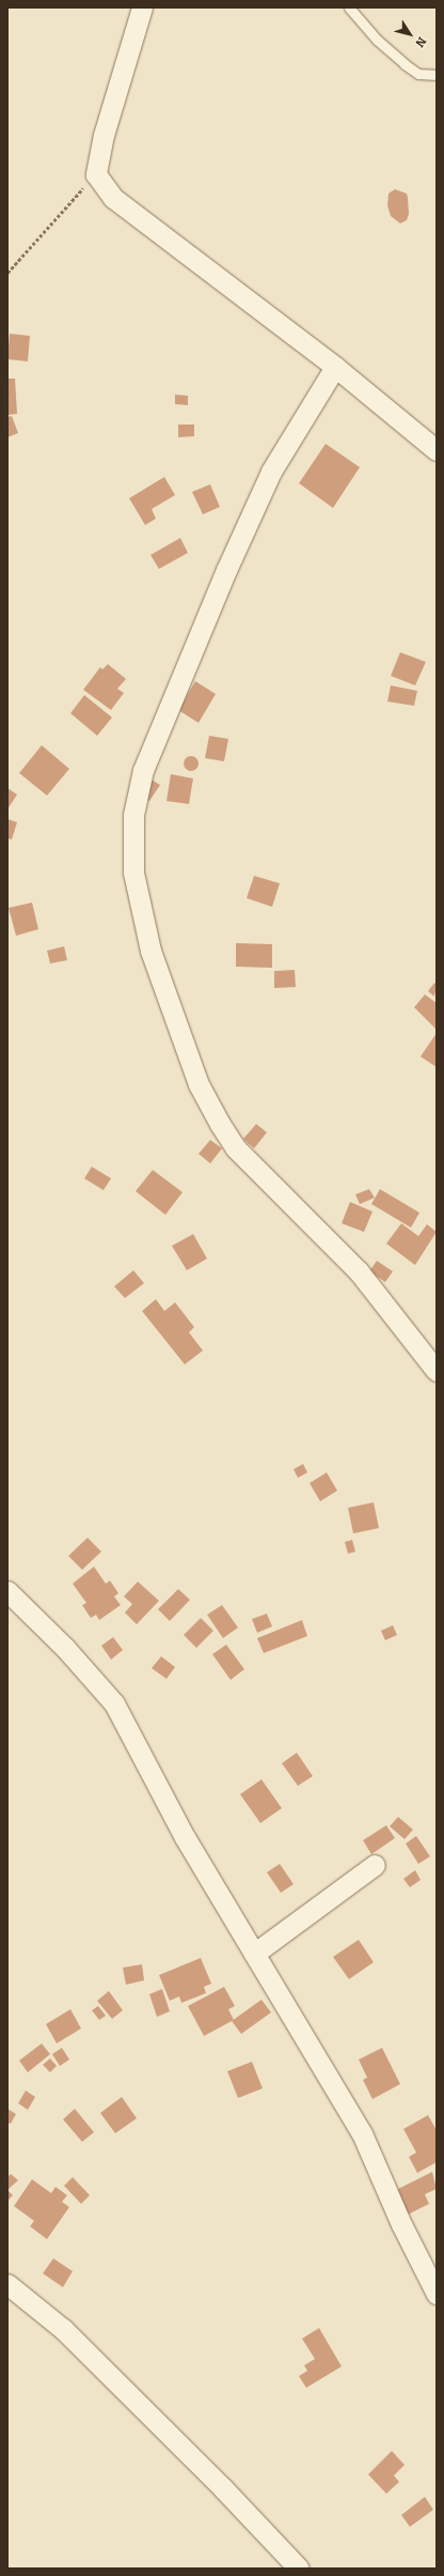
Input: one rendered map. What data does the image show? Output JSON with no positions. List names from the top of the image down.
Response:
{
  "north": "bottom right"
}
